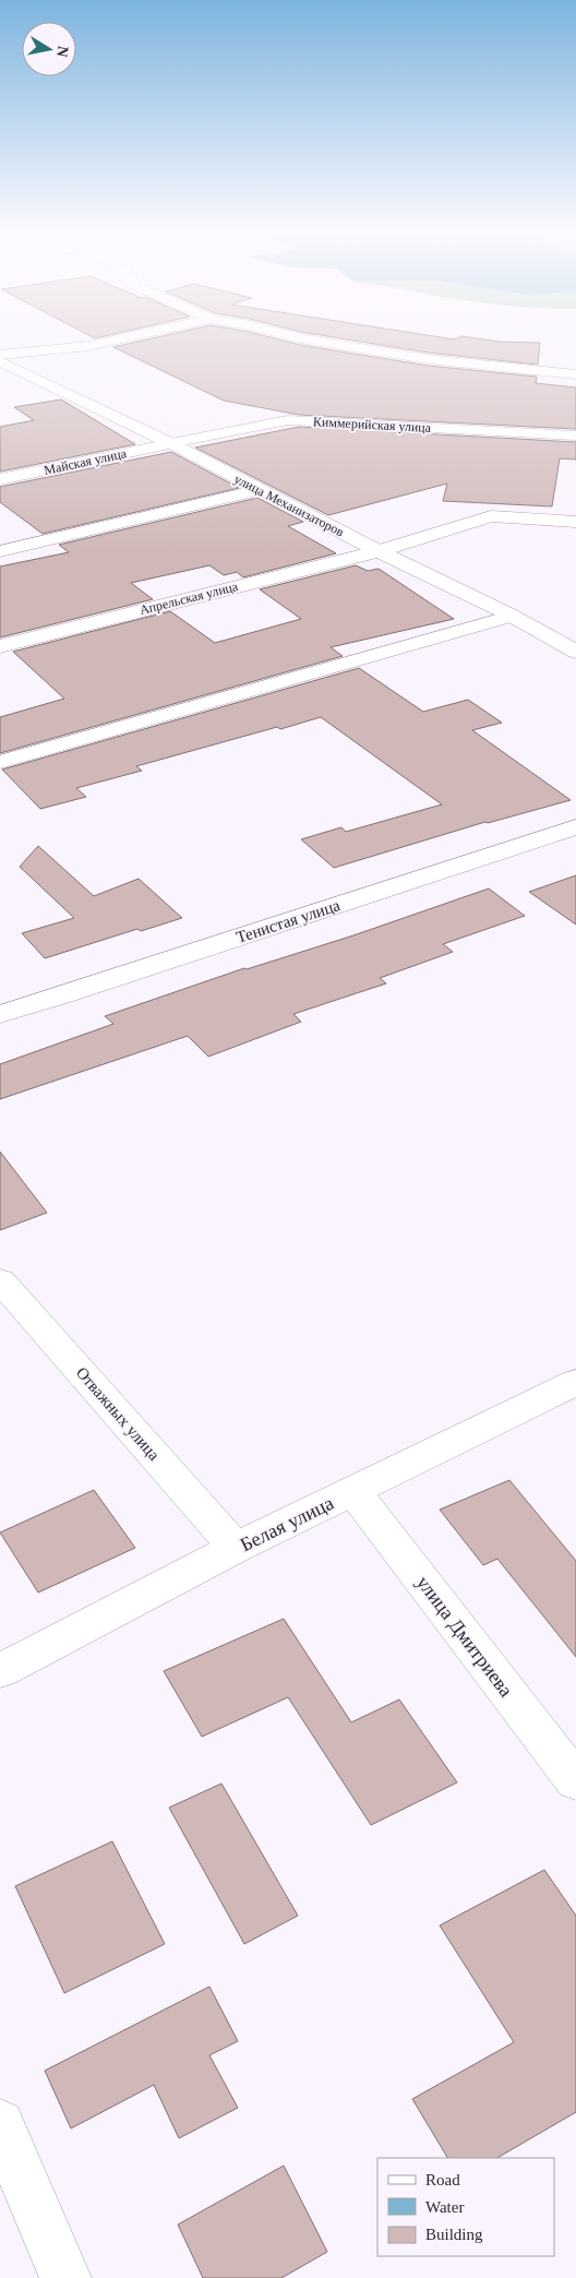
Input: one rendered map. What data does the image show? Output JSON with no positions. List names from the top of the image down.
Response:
{
  "streets": {
    "street": [
      "Киммерийская улица",
      "Майская улица",
      "улица Механизаторов",
      "Апрельская улица",
      "Тенистая улица",
      "Отважных улица",
      "Белая улица",
      "улица Дмитриева"
    ]
  },
  "crossings": [
    ["Киммерийская улица", "Майская улица"],
    ["Киммерийская улица", "улица Механизаторов"],
    ["Майская улица", "улица Механизаторов"],
    ["улица Механизаторов", "Апрельская улица"],
    ["Отважных улица", "Белая улица"],
    ["Белая улица", "улица Дмитриева"]
  ],
  "legend": ["Road", "Water", "Building"],
  "north": "right"
}
